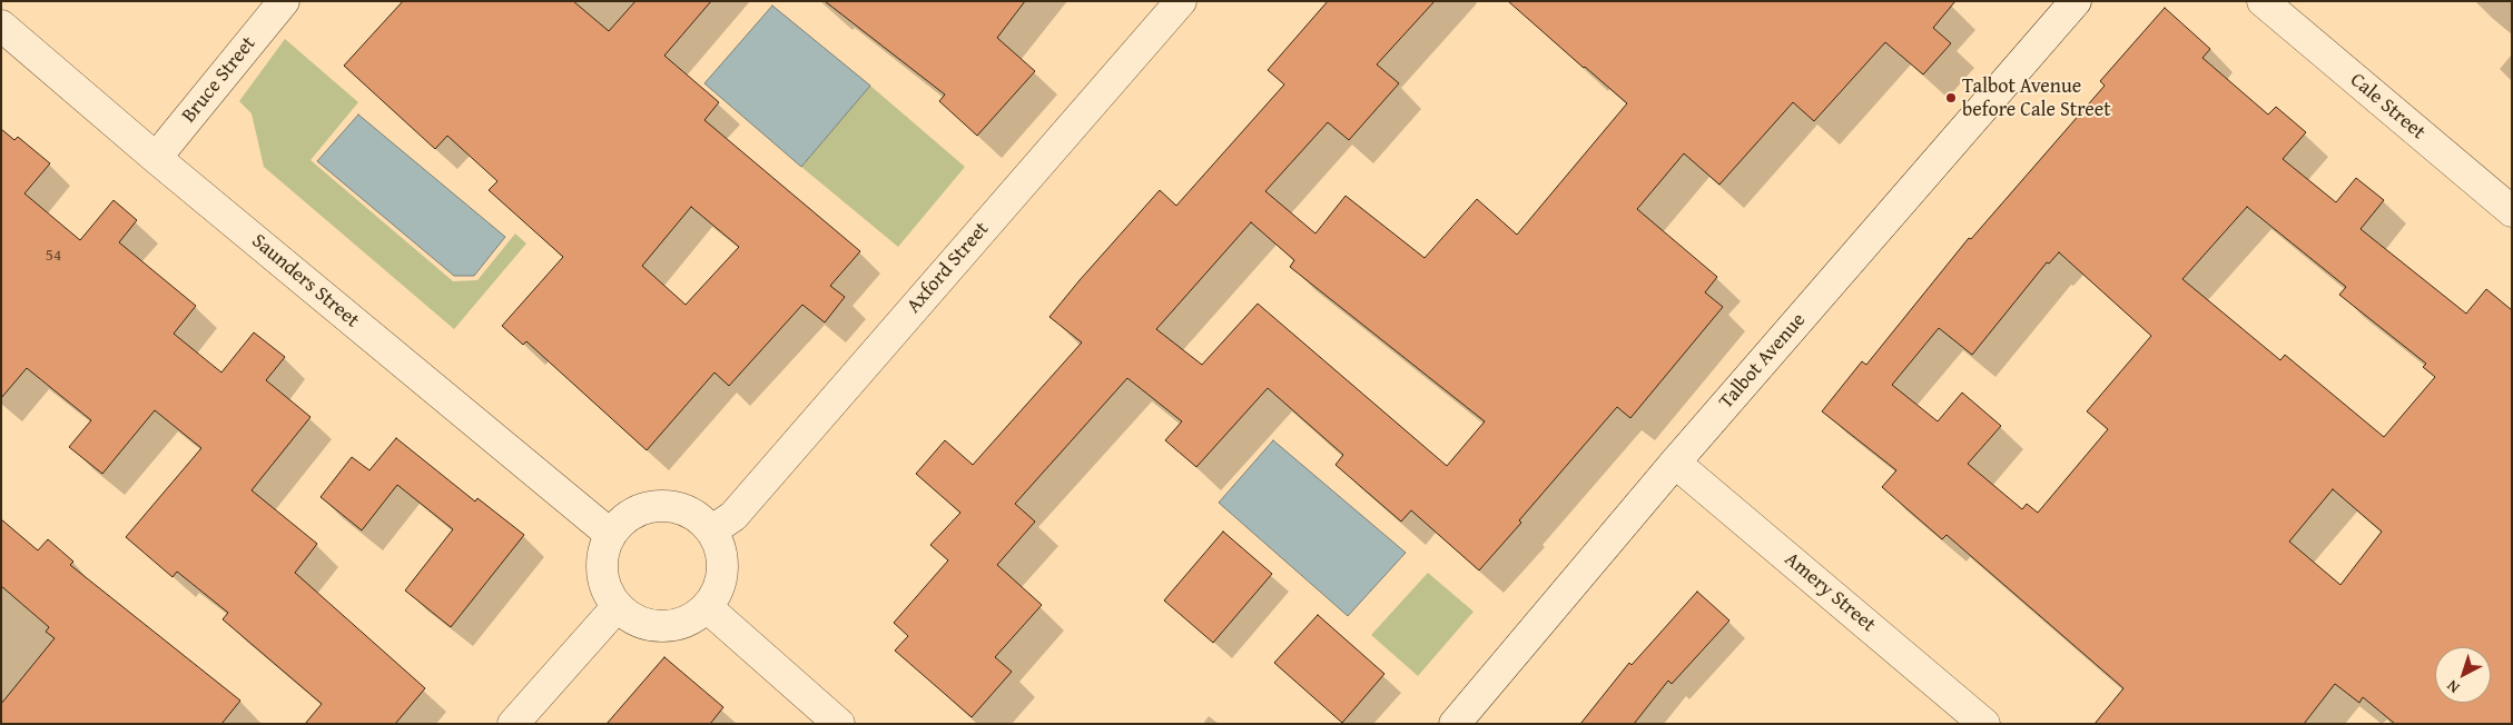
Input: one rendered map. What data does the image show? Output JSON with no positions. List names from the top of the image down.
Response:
{
  "streets": {
    "street": [
      "Bruce Street",
      "Cale Street",
      "Axford Street",
      "Saunders Street",
      "Talbot Avenue",
      "Amery Street"
    ]
  },
  "crossings": [
    ["Bruce Street", "Saunders Street"],
    ["Axford Street", "Saunders Street"],
    ["Talbot Avenue", "Amery Street"]
  ],
  "places": ["Talbot Avenue before Cale Street"],
  "house_numbers": ["54"],
  "north": "bottom left"
}
